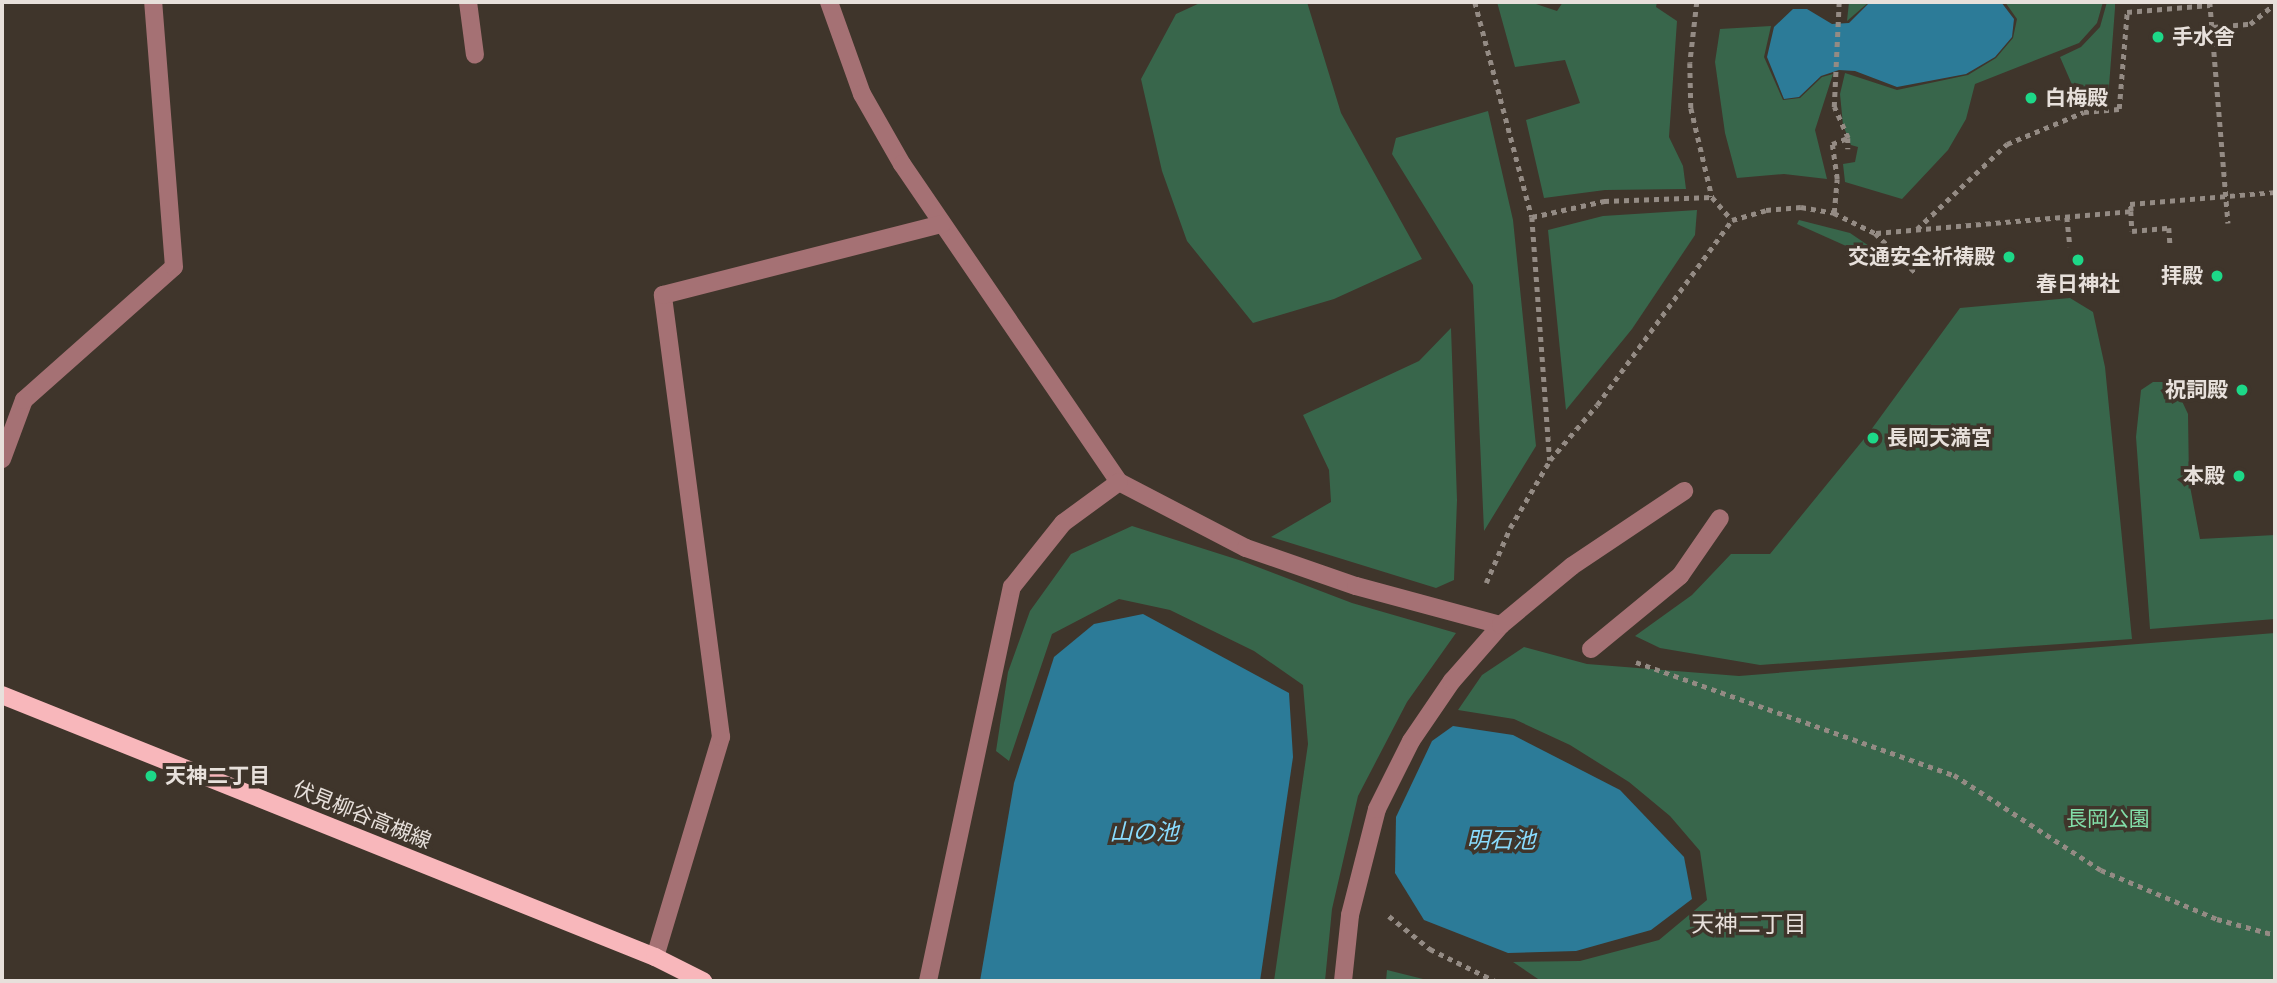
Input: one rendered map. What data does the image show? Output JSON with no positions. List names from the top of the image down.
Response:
{
  "streets": {
    "main road": ["伏見柳谷高槻線"]
  },
  "districts": ["天神二丁目"],
  "water": ["山の池", "明石池"],
  "parks": ["長岡公園"],
  "places": [
    "手水舎",
    "白梅殿",
    "交通安全祈祷殿",
    "春日神社",
    "拝殿",
    "祝詞殿",
    "長岡天満宮",
    "本殿",
    "天神二丁目"
  ]
}
